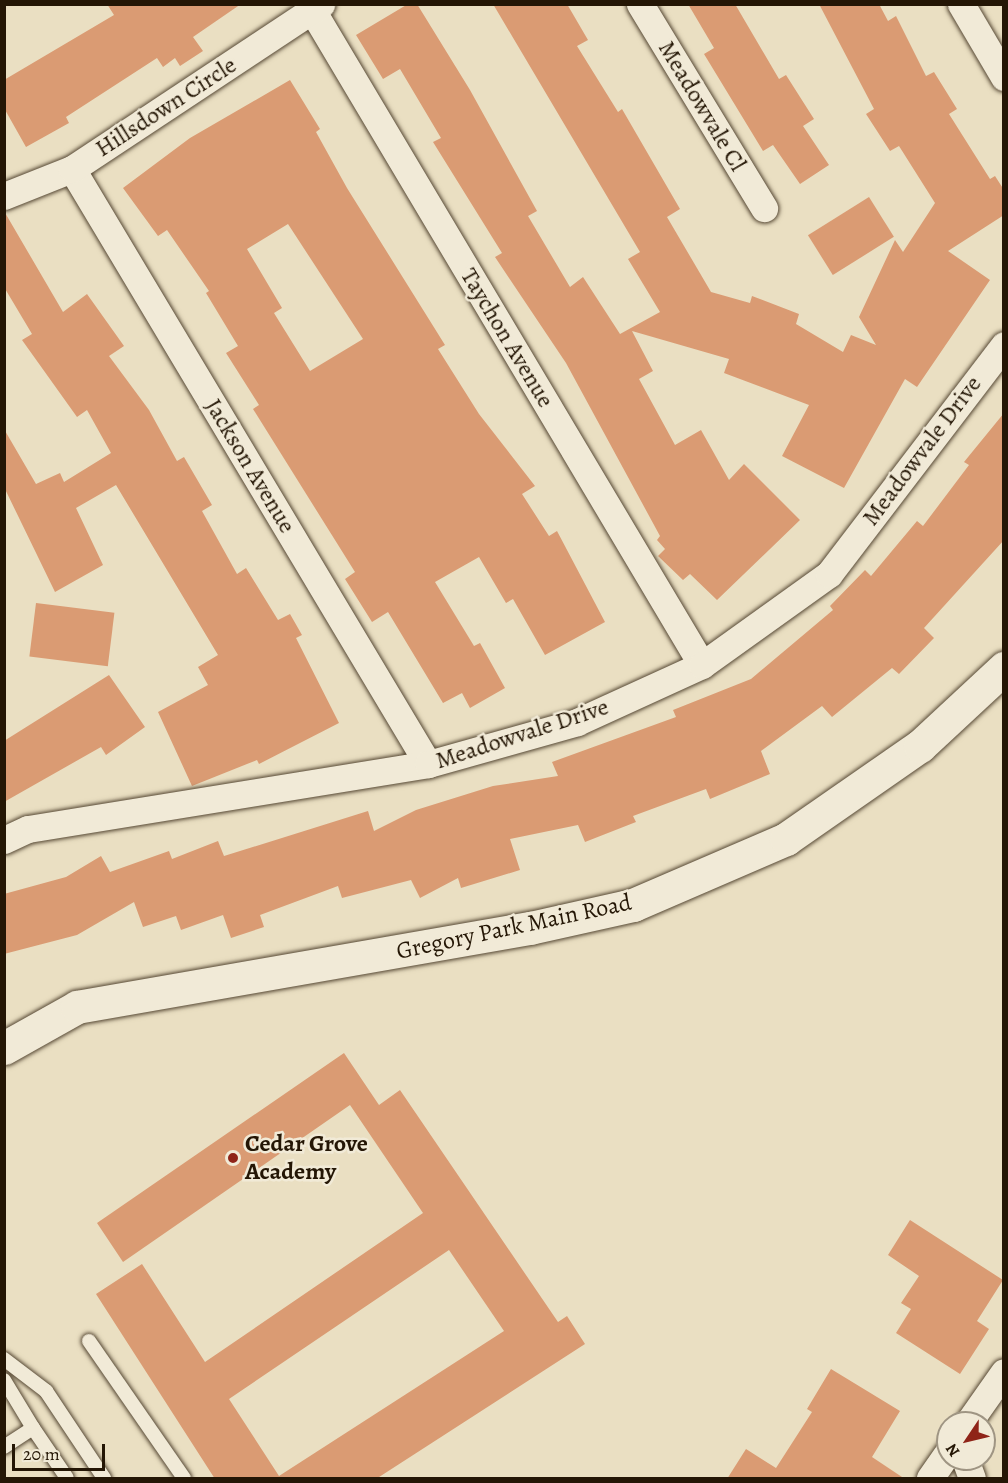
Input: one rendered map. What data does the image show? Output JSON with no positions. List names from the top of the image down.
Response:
{
  "streets": {
    "street": [
      "Meadowvale Cl",
      "Hillsdown Circle",
      "Taychon Avenue",
      "Meadowvale Drive",
      "Jackson Avenue",
      "Gregory Park Main Road"
    ]
  },
  "crossings": [
    ["Hillsdown Circle", "Taychon Avenue"],
    ["Hillsdown Circle", "Jackson Avenue"],
    ["Taychon Avenue", "Meadowvale Drive"],
    ["Meadowvale Drive", "Jackson Avenue"]
  ],
  "places": ["Cedar Grove Academy"],
  "scale_bar": "20 m",
  "north": "bottom left"
}
